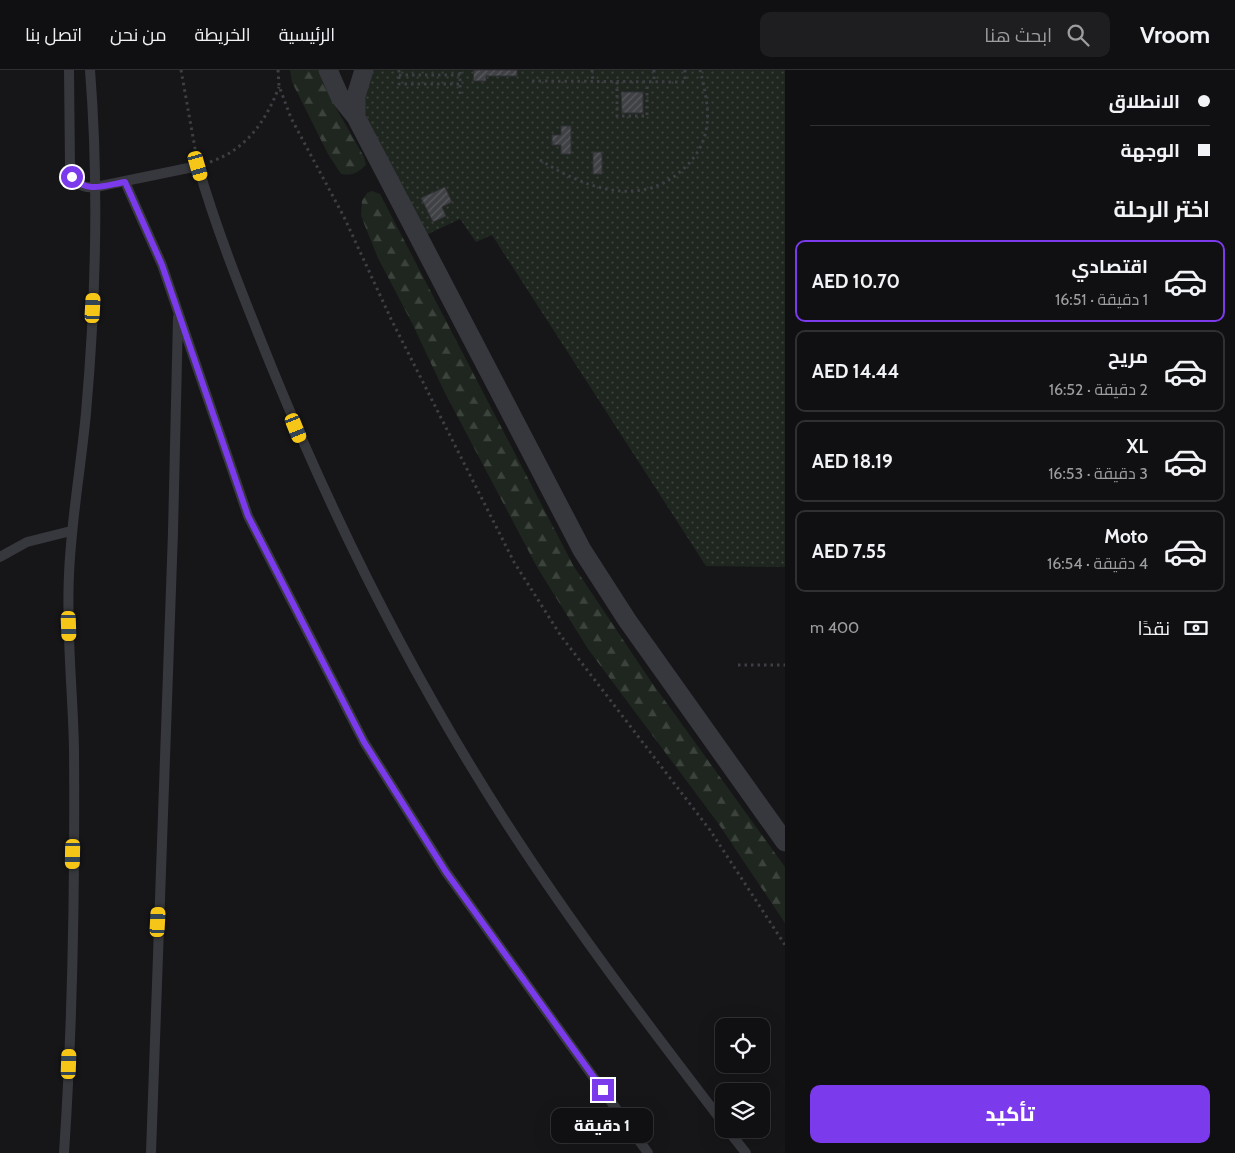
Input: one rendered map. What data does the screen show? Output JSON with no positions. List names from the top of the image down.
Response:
{
  "page": {
    "header": "Vroom",
    "search": "ابحث هنا",
    "nav": [
      "الرئيسية",
      "الخريطة",
      "من نحن",
      "اتصل بنا"
    ],
    "banner": ["الانطلاق", "الوجهة"],
    "heading": "اختر الرحلة",
    "list": [
      {
        "name": "اقتصادي",
        "note": "1 دقيقة · 16:51",
        "value": "AED 10.70"
      },
      {
        "name": "مريح",
        "note": "2 دقيقة · 16:52",
        "value": "AED 14.44"
      },
      {
        "name": "XL",
        "note": "3 دقيقة · 16:53",
        "value": "AED 18.19"
      },
      {
        "name": "Moto",
        "note": "4 دقيقة · 16:54",
        "value": "AED 7.55"
      }
    ],
    "pay": ["نقدًا", "400 m"],
    "buttons": "تأكيد",
    "bubble": "1 دقيقة"
  }
}
